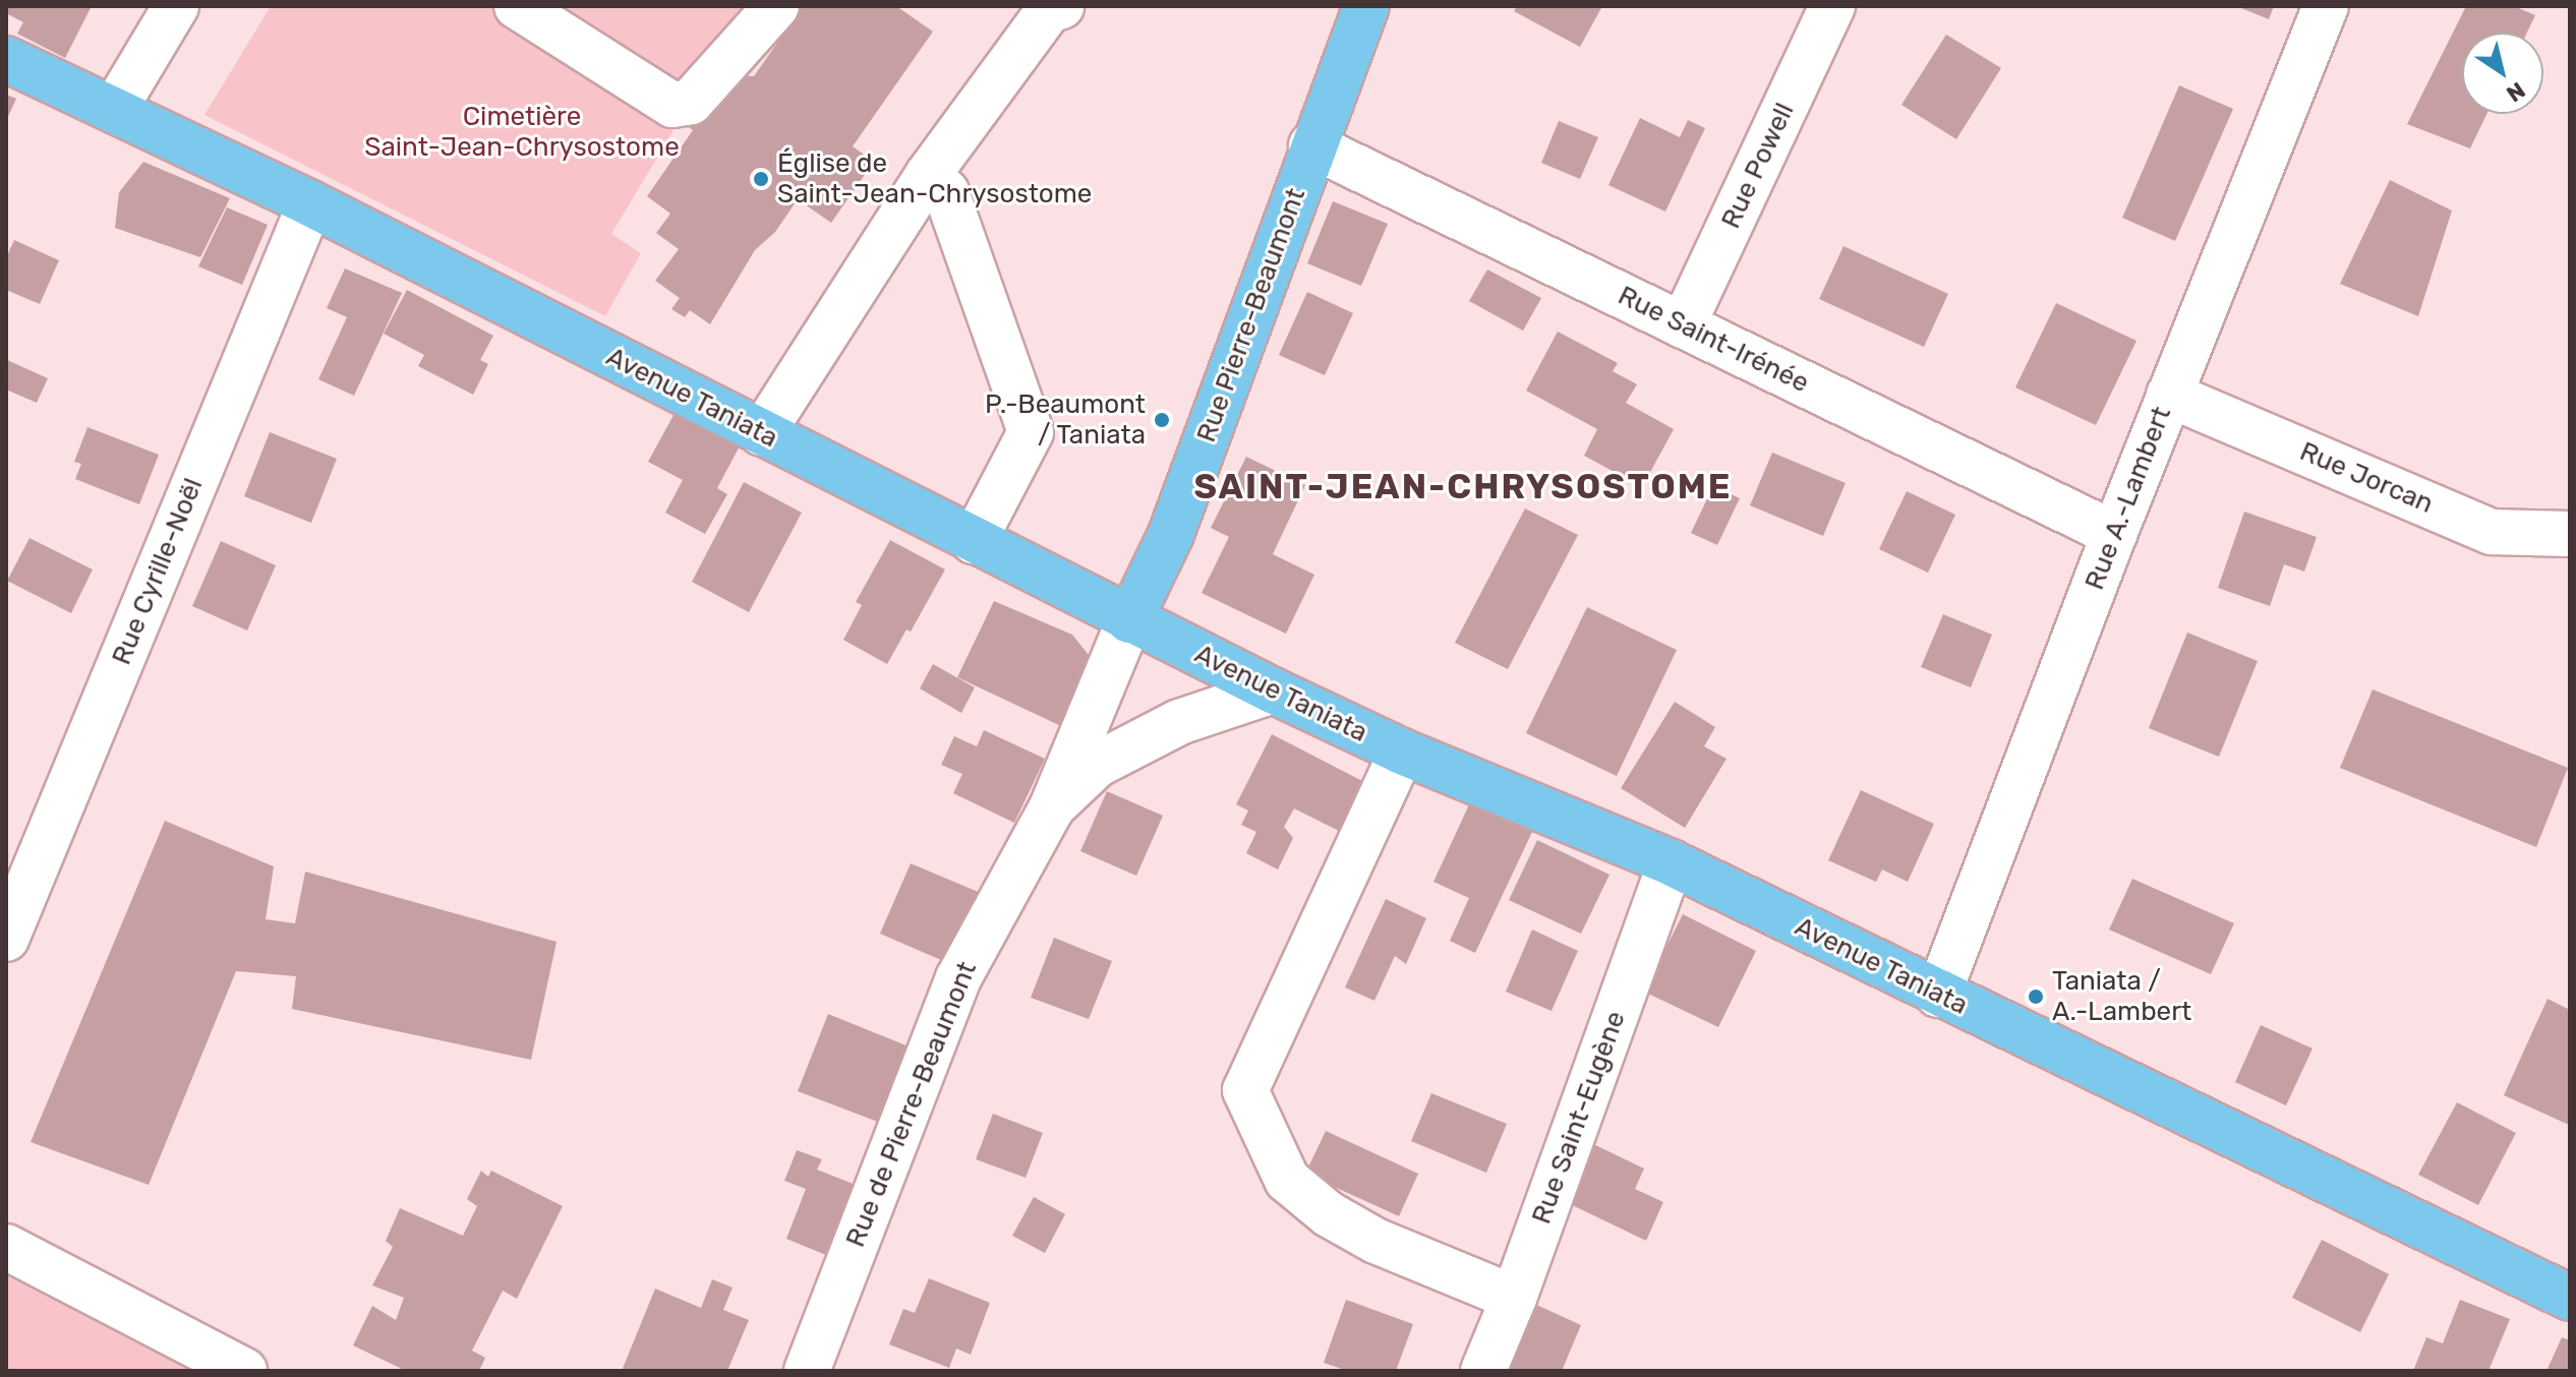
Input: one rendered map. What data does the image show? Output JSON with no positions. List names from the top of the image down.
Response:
{
  "streets": {
    "main road": ["Rue Pierre-Beaumont", "Avenue Taniata"],
    "street": [
      "Rue Powell",
      "Rue Saint-Irénée",
      "Rue Jorcan",
      "Rue A.-Lambert",
      "Rue Cyrille-Noël",
      "Rue de Pierre-Beaumont",
      "Rue Saint-Eugène"
    ]
  },
  "crossings": [
    ["Rue Powell", "Rue Saint-Irénée"],
    ["Rue Pierre-Beaumont", "Rue Saint-Irénée"],
    ["Rue Pierre-Beaumont", "Avenue Taniata"],
    ["Rue Pierre-Beaumont", "Rue de Pierre-Beaumont"],
    ["Rue Saint-Irénée", "Rue A.-Lambert"],
    ["Avenue Taniata", "Rue A.-Lambert"],
    ["Avenue Taniata", "Rue Cyrille-Noël"],
    ["Avenue Taniata", "Rue de Pierre-Beaumont"],
    ["Avenue Taniata", "Rue Saint-Eugène"],
    ["Rue Jorcan", "Rue A.-Lambert"]
  ],
  "districts": ["SAINT-JEAN-CHRYSOSTOME"],
  "parks": ["Cimetière Saint-Jean-Chrysostome"],
  "places": ["Église de Saint-Jean-Chrysostome", "P.-Beaumont / Taniata", "Taniata / A.-Lambert"],
  "north": "bottom right"
}
